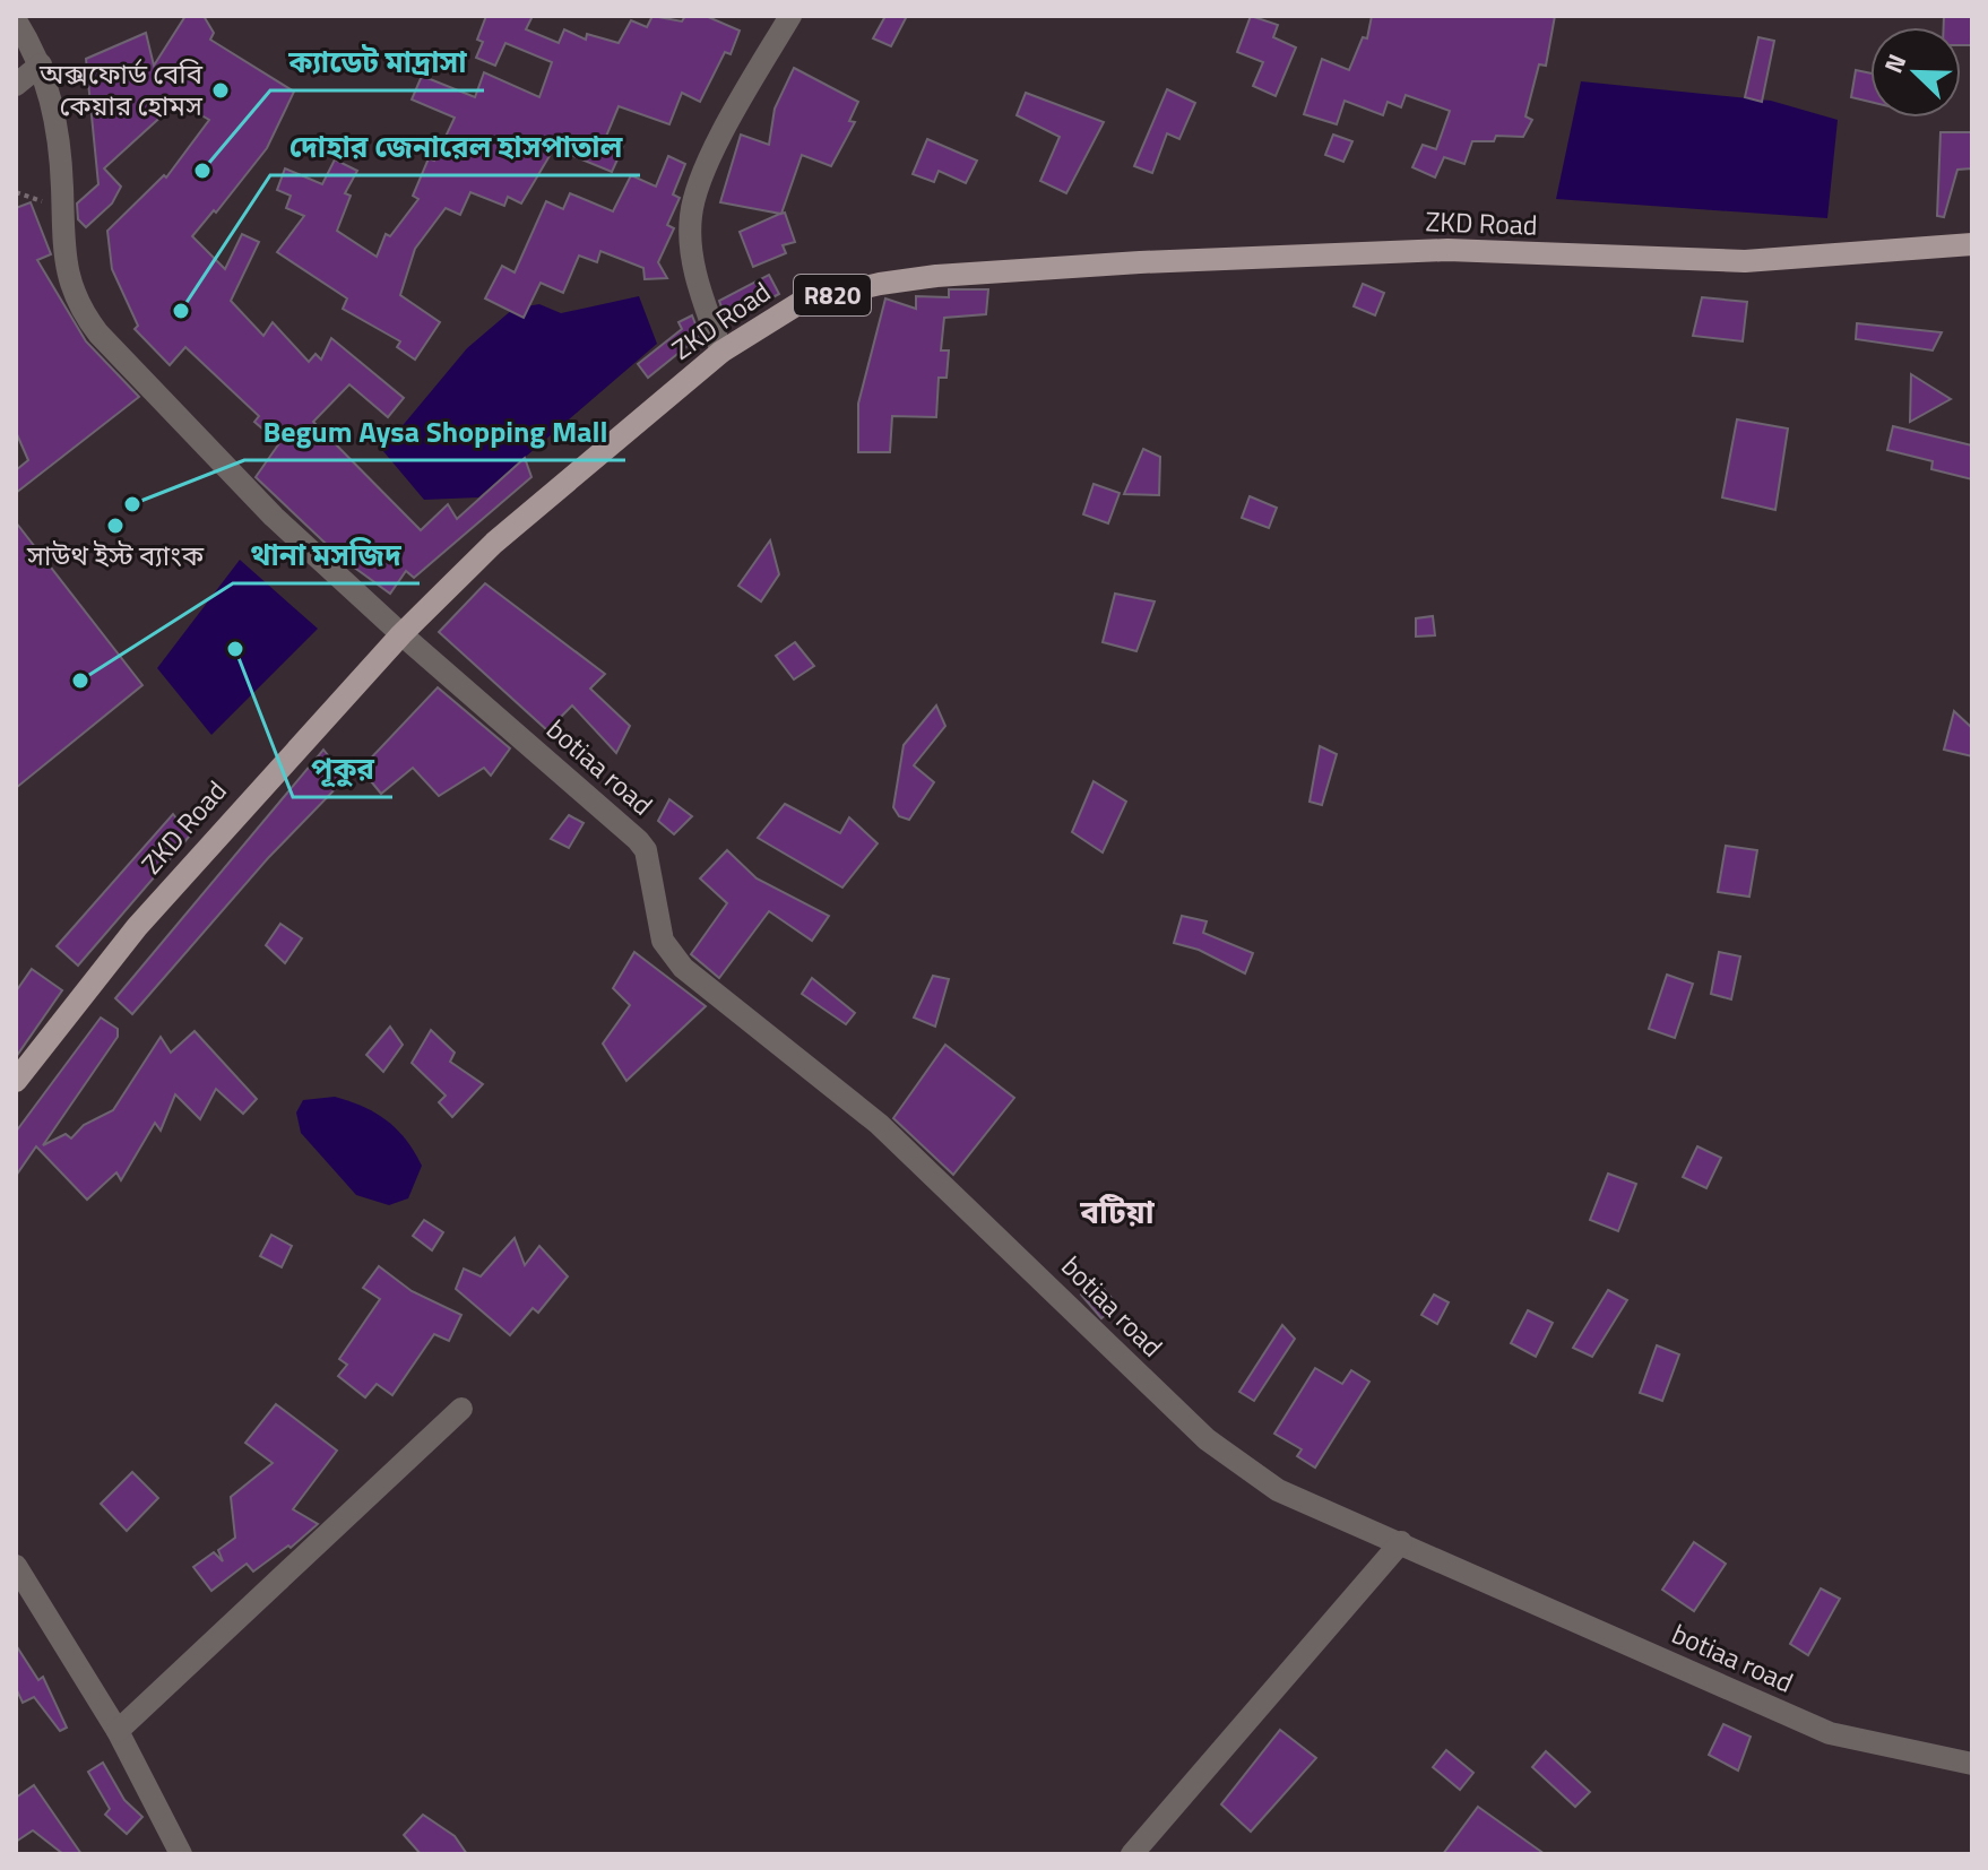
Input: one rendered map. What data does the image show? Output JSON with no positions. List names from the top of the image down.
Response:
{
  "streets": {
    "main road": ["ZKD Road", "R820"],
    "street": ["botiaa road"]
  },
  "crossings": [
    ["ZKD Road", "botiaa road"]
  ],
  "districts": ["বটিয়া"],
  "places": [
    "অক্সফোর্ড বেবি কেয়ার হোমস",
    "ক্যাডেট মাদ্রাসা",
    "দোহার জেনারেল হাসপাতাল",
    "Begum Aysa Shopping Mall",
    "সাউথ ইস্ট ব্যাংক",
    "পূকুর",
    "থানা মসজিদ"
  ],
  "north": "top left"
}
